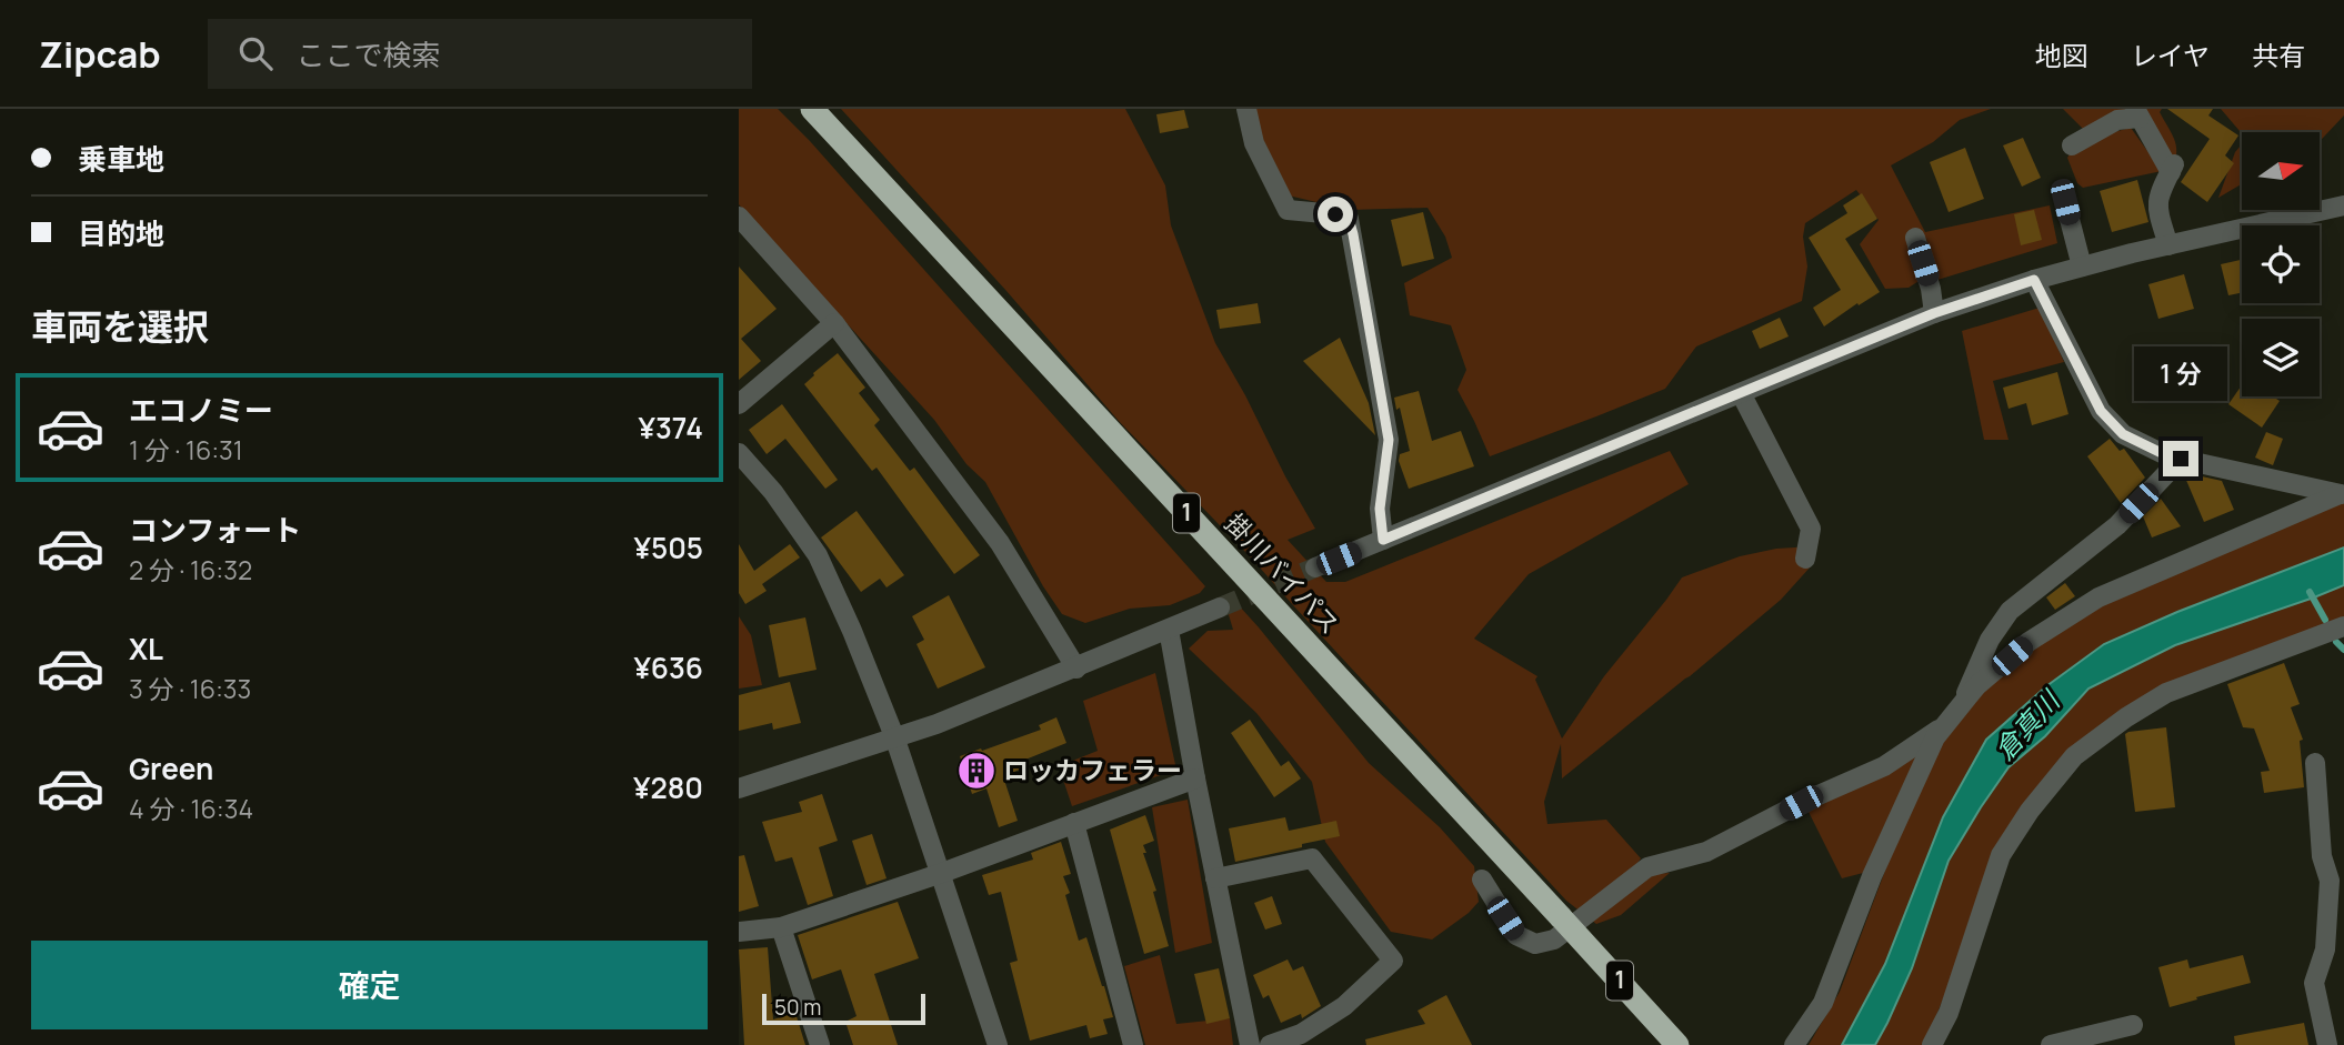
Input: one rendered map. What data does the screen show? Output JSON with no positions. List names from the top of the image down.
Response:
{
  "streets": {
    "highway": ["1", "掛川バイパス"]
  },
  "water": ["倉真川"],
  "places": {
    "building": ["ロッカフェラー"]
  },
  "scale_bar": "50 m",
  "north": "right",
  "page": {
    "header": "Zipcab",
    "search": "ここで検索",
    "nav": ["地図", "レイヤ", "共有"],
    "banner": ["乗車地", "目的地"],
    "heading": "車両を選択",
    "bubble": "1 分",
    "list": [
      {
        "name": "エコノミー",
        "note": "1 分 · 16:31",
        "value": "¥374"
      },
      {
        "name": "コンフォート",
        "note": "2 分 · 16:32",
        "value": "¥505"
      },
      {
        "name": "XL",
        "note": "3 分 · 16:33",
        "value": "¥636"
      },
      {
        "name": "Green",
        "note": "4 分 · 16:34",
        "value": "¥280"
      }
    ],
    "buttons": "確定",
    "scale": "50 m"
  }
}
